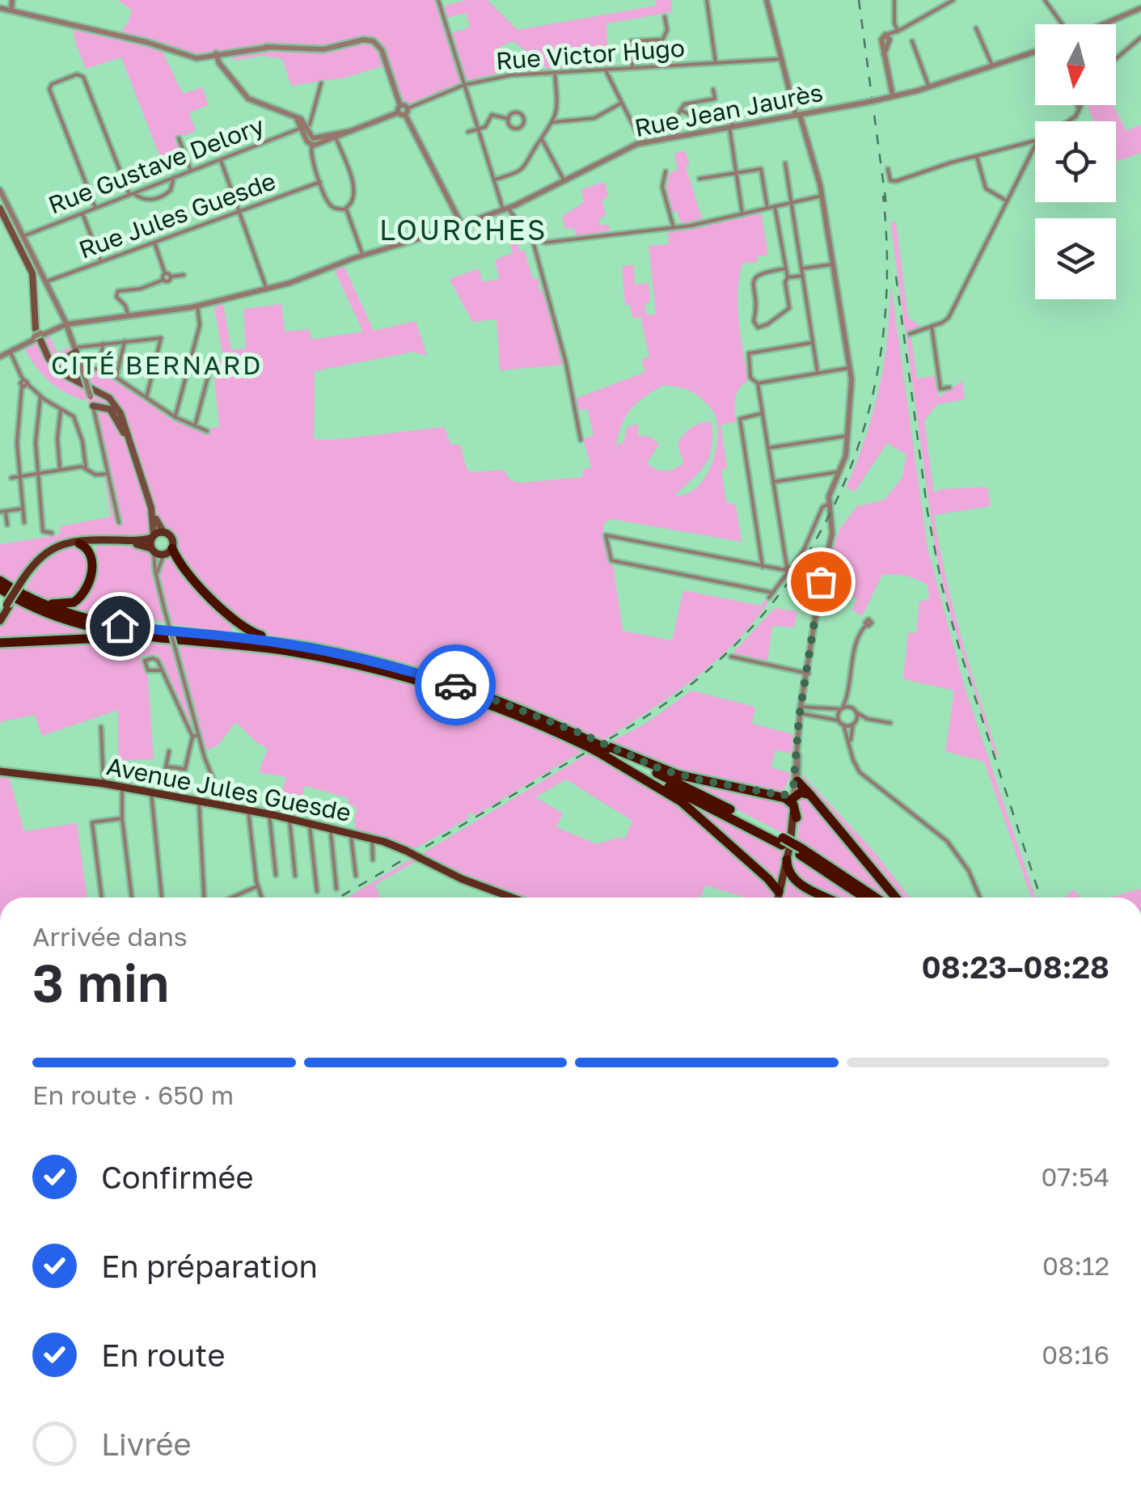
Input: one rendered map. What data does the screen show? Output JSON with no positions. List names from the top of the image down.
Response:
{
  "streets": {
    "main road": ["Avenue Jules Guesde"],
    "street": [
      "Rue Victor Hugo",
      "Rue Jean Jaurès",
      "Rue Gustave Delory",
      "Rue Jules Guesde"
    ]
  },
  "districts": ["LOURCHES", "CITÉ BERNARD"],
  "north": "bottom",
  "page": {
    "heading": ["3 min", "Arrivée dans", "08:23–08:28"],
    "bar": "En route · 650 m",
    "list": [
      ["Confirmée", "07:54"],
      ["En préparation", "08:12"],
      ["En route", "08:16"],
      "Livrée"
    ]
  }
}
